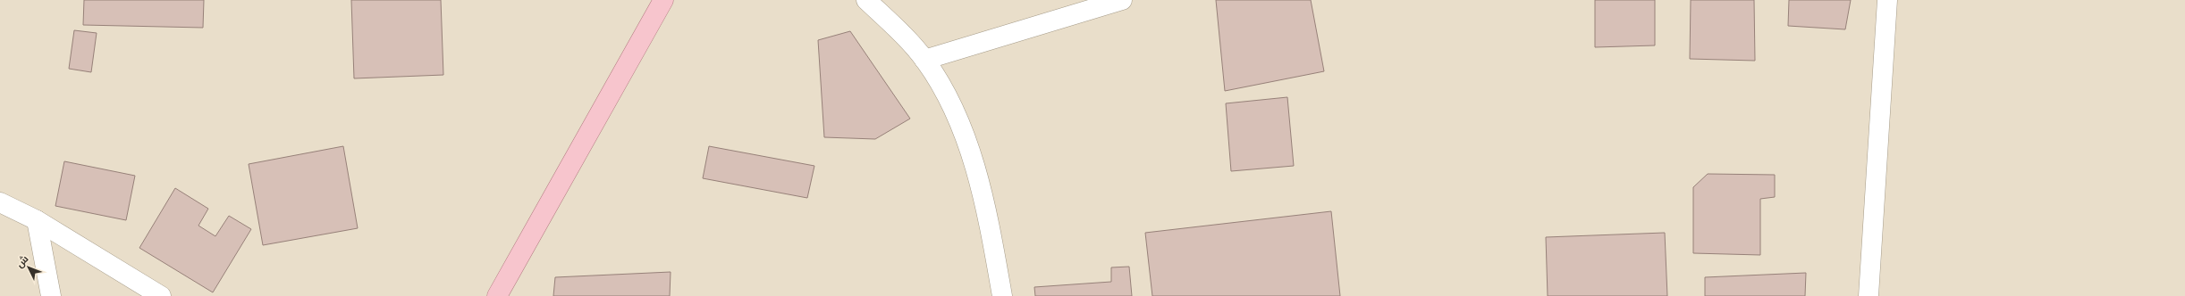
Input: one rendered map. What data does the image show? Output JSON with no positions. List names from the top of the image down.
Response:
{
  "north": "top left"
}
